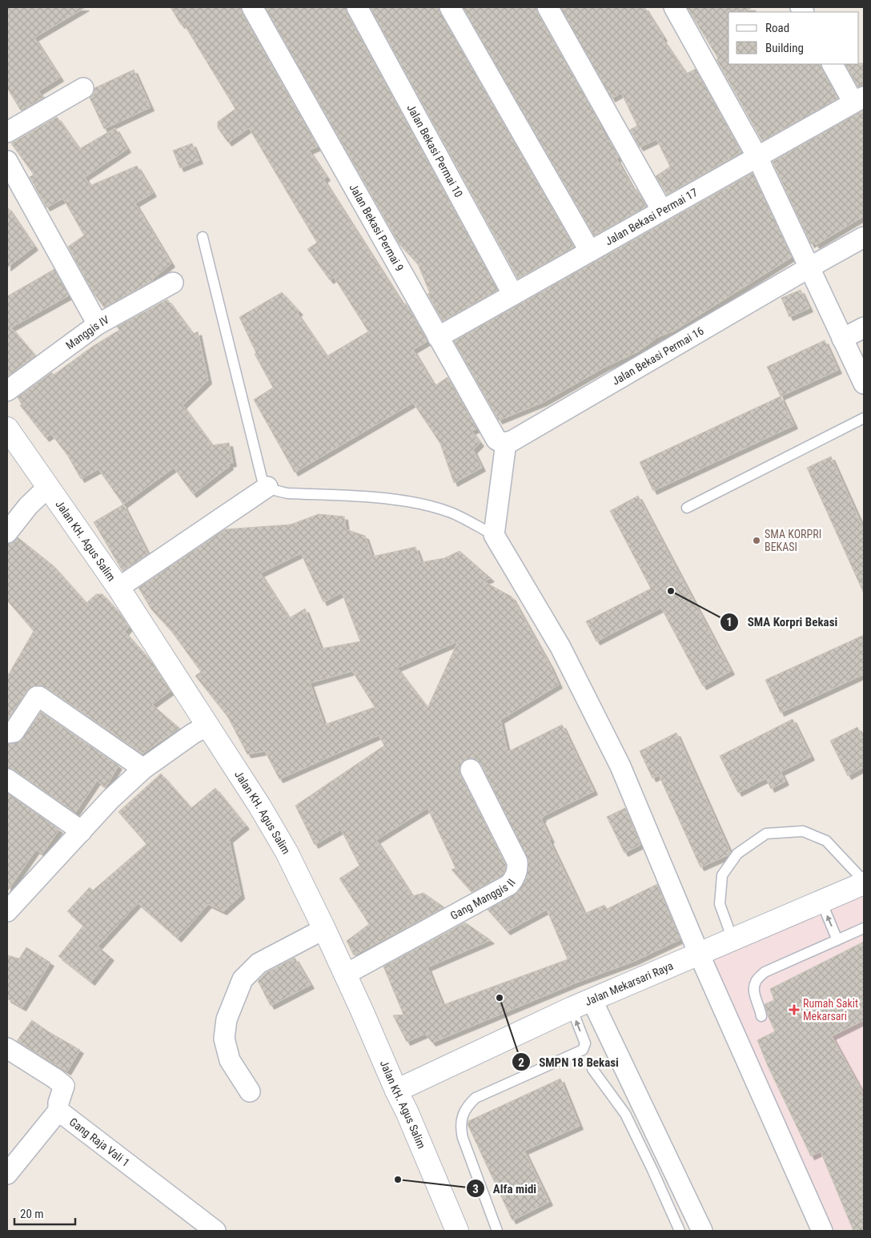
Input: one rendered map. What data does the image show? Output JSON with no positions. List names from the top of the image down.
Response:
{
  "streets": {
    "street": [
      "Jalan Bekasi Permai 10",
      "Jalan Bekasi Permai 17",
      "Jalan Bekasi Permai 9",
      "Manggis IV",
      "Jalan Bekasi Permai 16",
      "Jalan KH. Agus Salim",
      "Gang Manggis II",
      "Jalan Mekarsari Raya",
      "Gang Raja Vali 1"
    ]
  },
  "crossings": [
    ["Jalan Bekasi Permai 10", "Jalan Bekasi Permai 17"],
    ["Jalan Bekasi Permai 17", "Jalan Bekasi Permai 9"],
    ["Jalan Bekasi Permai 9", "Jalan Bekasi Permai 16"],
    ["Jalan KH. Agus Salim", "Gang Manggis II"],
    ["Jalan KH. Agus Salim", "Jalan Mekarsari Raya"]
  ],
  "places": {
    "other": [
      "SMA KORPRI BEKASI",
      "SMA Korpri Bekasi",
      "SMPN 18 Bekasi",
      "Alfa midi"
    ],
    "health": ["Rumah Sakit Mekarsari"]
  },
  "legend": ["Road", "Building"],
  "scale_bar": "20 m"
}
